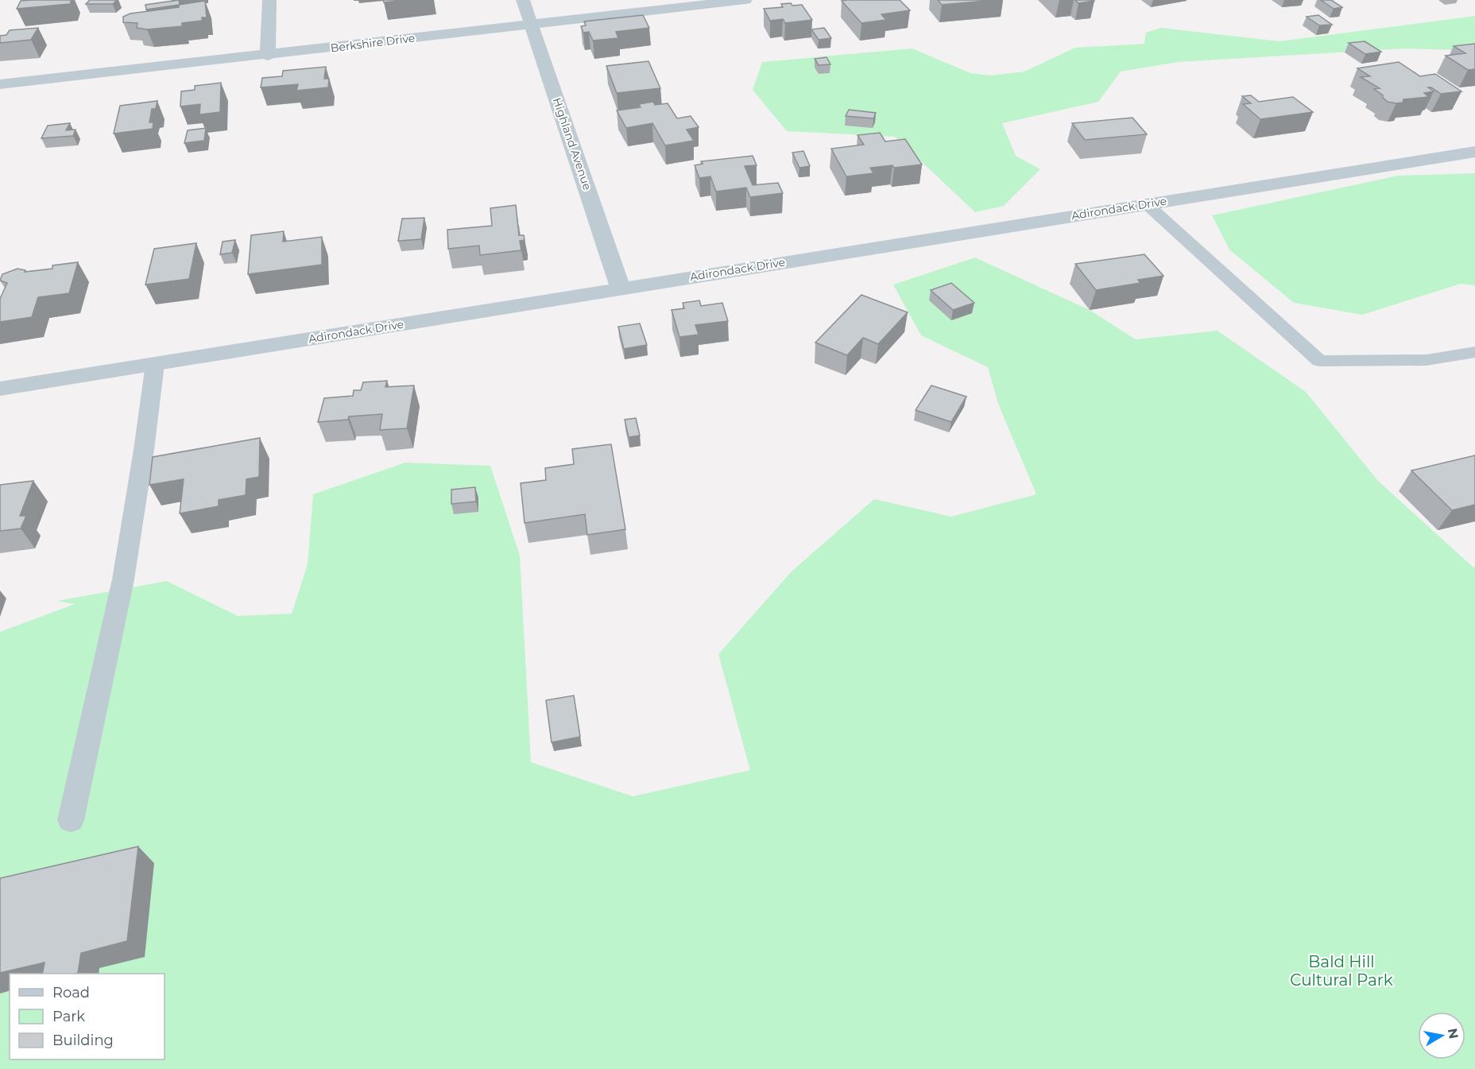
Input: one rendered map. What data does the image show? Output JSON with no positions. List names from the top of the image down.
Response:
{
  "streets": {
    "street": ["Berkshire Drive", "Highland Avenue", "Adirondack Drive"]
  },
  "crossings": [
    ["Berkshire Drive", "Highland Avenue"],
    ["Highland Avenue", "Adirondack Drive"]
  ],
  "parks": ["Bald Hill Cultural Park"],
  "legend": ["Road", "Park", "Building"],
  "north": "right"
}
